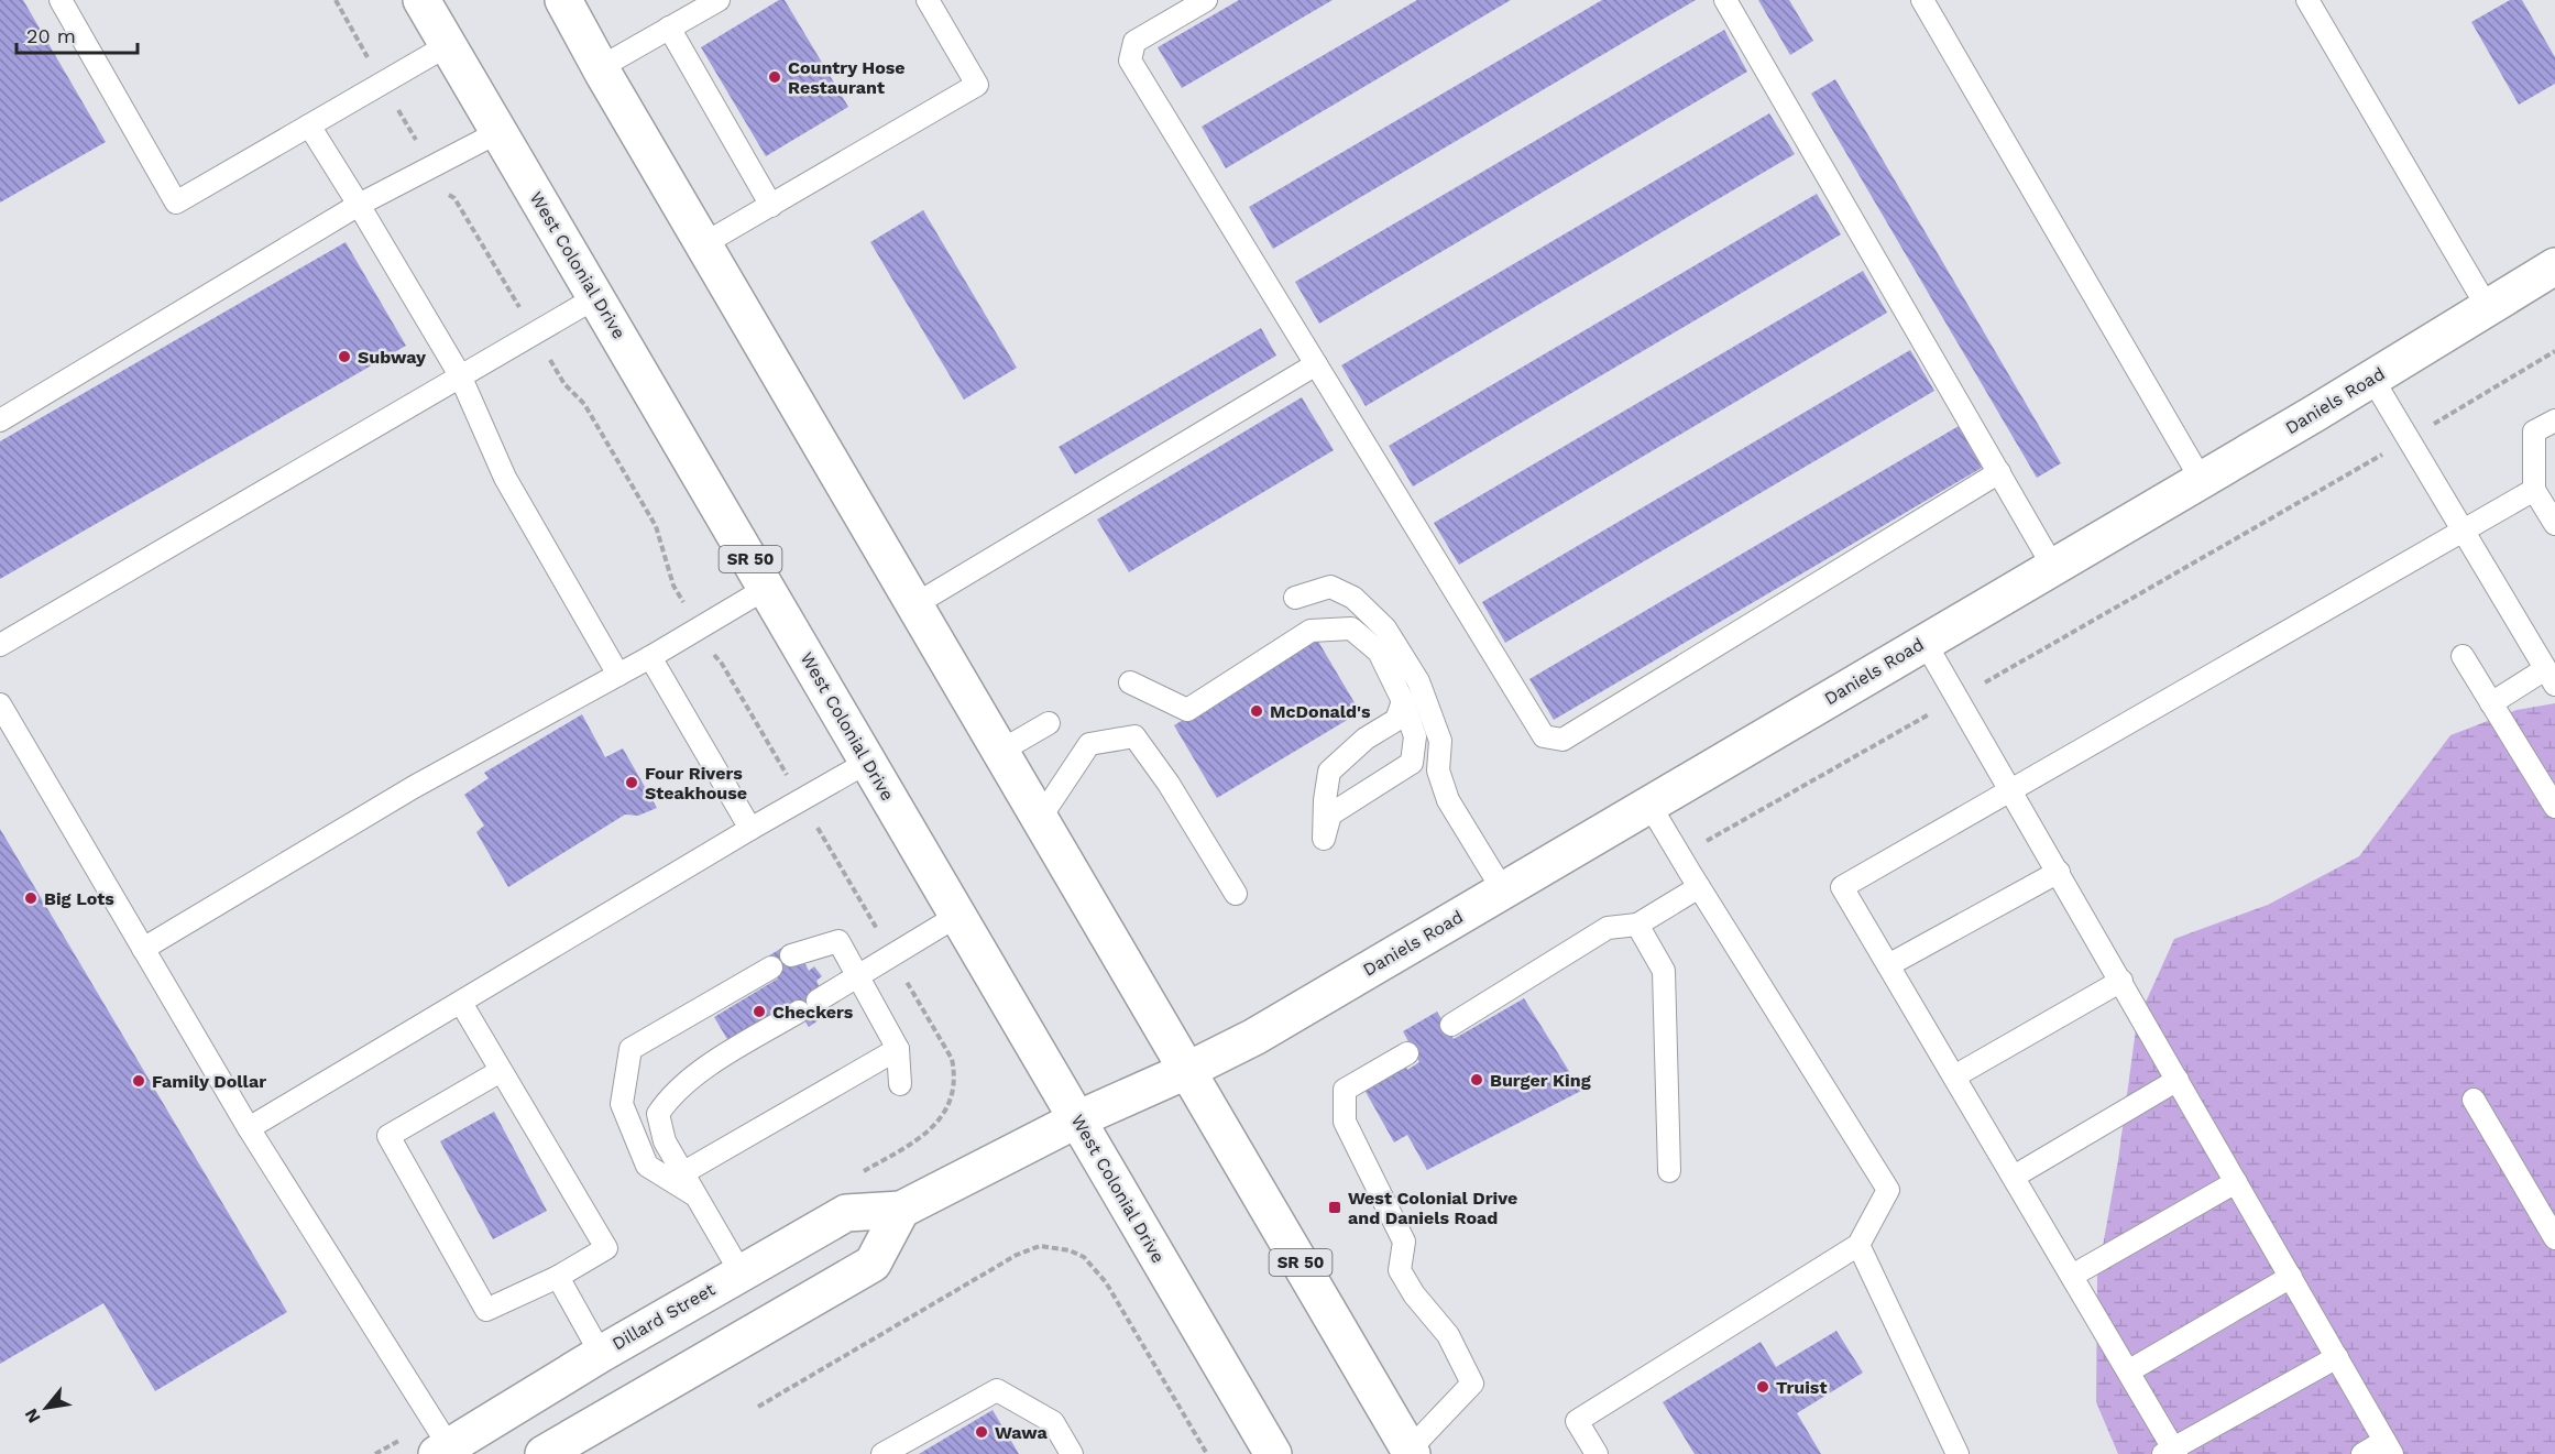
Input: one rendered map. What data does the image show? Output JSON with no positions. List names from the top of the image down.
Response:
{
  "streets": {
    "main road": [
      "West Colonial Drive",
      "Daniels Road",
      "SR 50",
      "Dillard Street"
    ]
  },
  "crossings": [
    ["West Colonial Drive", "Dillard Street"],
    ["Daniels Road", "SR 50"],
    ["Daniels Road", "Dillard Street"],
    ["SR 50", "Dillard Street"]
  ],
  "places": {
    "other": [
      "Country Hose Restaurant",
      "Subway",
      "McDonald's",
      "Four Rivers Steakhouse",
      "Big Lots",
      "Checkers",
      "Burger King",
      "Family Dollar",
      "Truist",
      "Wawa"
    ],
    "transit": ["West Colonial Drive and Daniels Road"]
  },
  "scale_bar": "20 m",
  "north": "bottom left"
}
